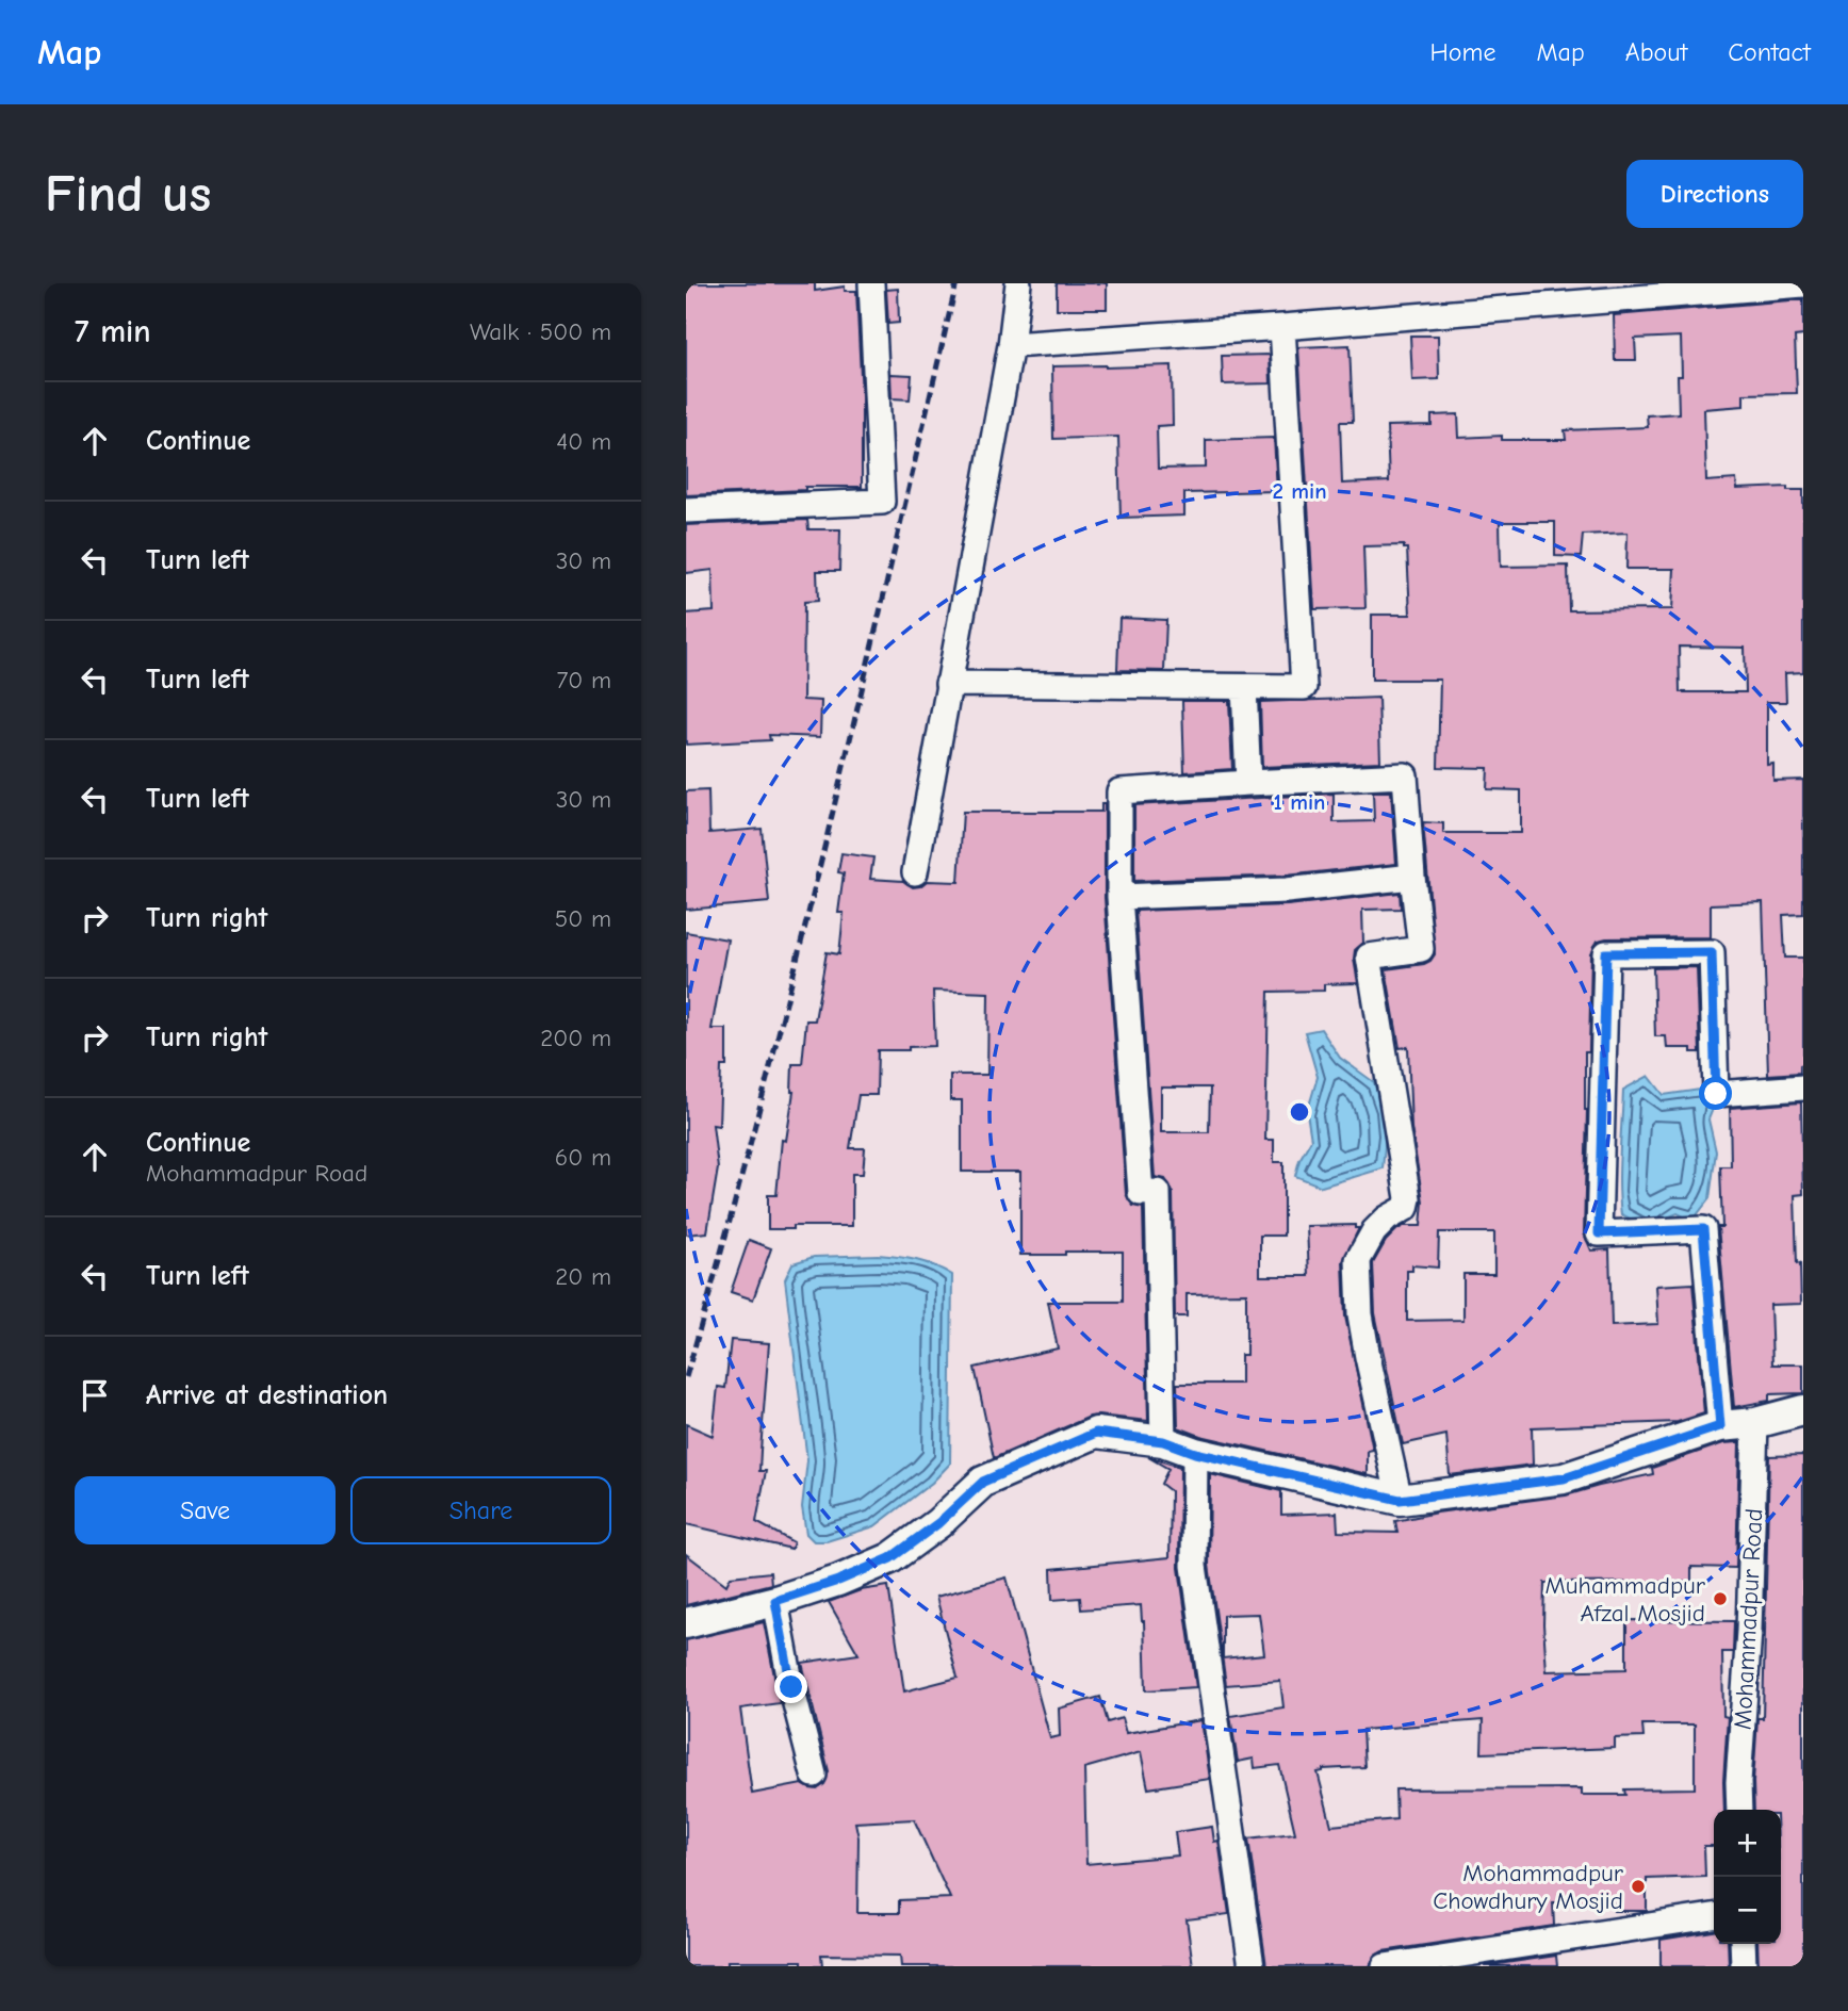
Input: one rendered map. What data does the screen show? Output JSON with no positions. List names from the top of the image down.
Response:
{
  "streets": {
    "street": ["Mohammadpur Road"]
  },
  "places": ["Muhammadpur Afzal Mosjid", "Mohammadpur Chowdhury Mosjid"],
  "page": {
    "header": "Map",
    "nav": [
      "Home",
      "Map",
      "About",
      "Contact"
    ],
    "buttons": [
      "Directions",
      ["Save", "Share"]
    ],
    "title": "Find us",
    "heading": ["7 min", "Walk · 500 m"],
    "list": [
      ["Continue", "40 m"],
      ["Turn left", "30 m"],
      ["Turn left", "70 m"],
      ["Turn left", "30 m"],
      ["Turn right", "50 m"],
      ["Turn right", "200 m"],
      ["Continue", "Mohammadpur Road", "60 m"],
      ["Turn left", "20 m"],
      "Arrive at destination"
    ],
    "map_buttons": ["+", "−"]
  },
  "rings": ["2 min", "1 min"]
}
